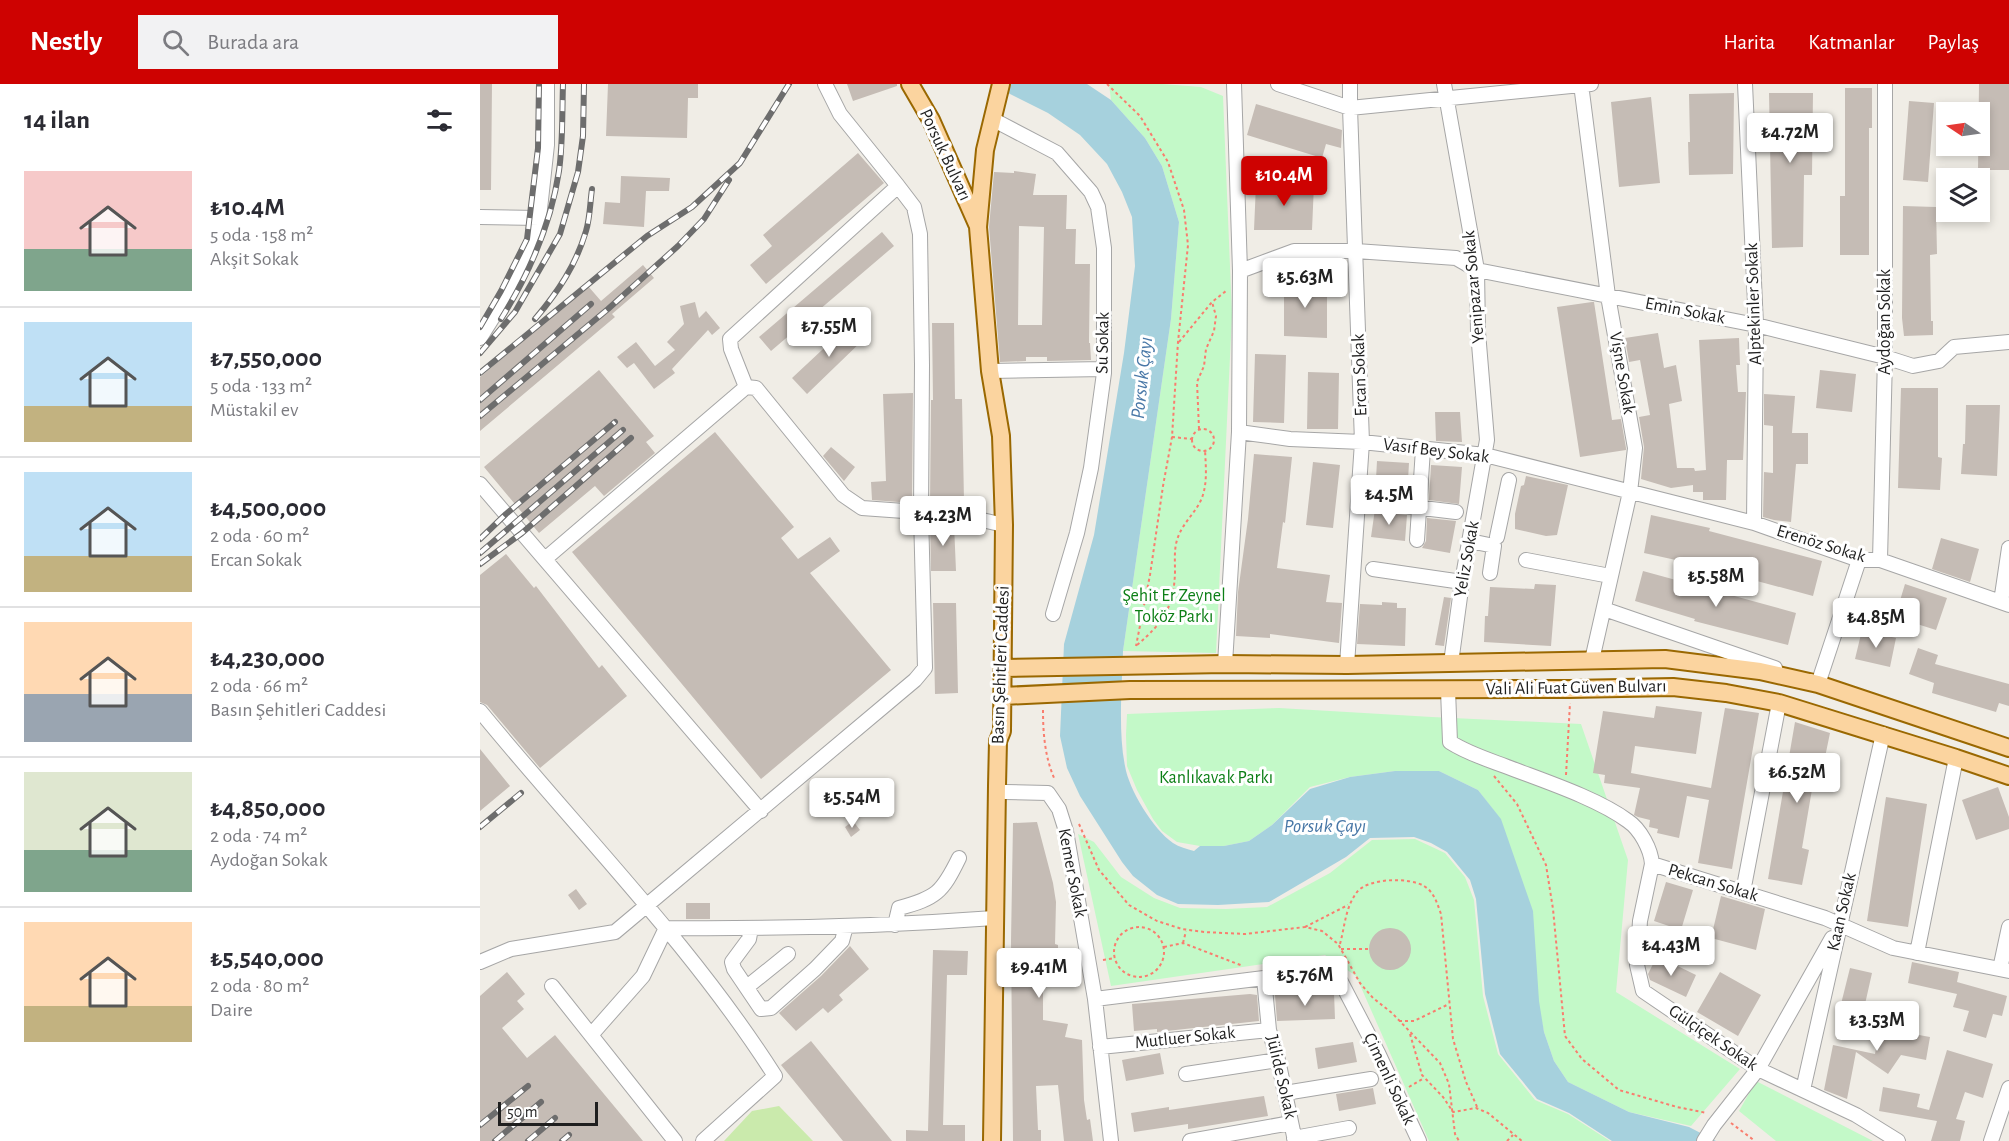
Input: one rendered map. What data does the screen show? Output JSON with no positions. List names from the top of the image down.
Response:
{
  "streets": {
    "main road": ["Porsuk Bulvarı", "Basın Şehitleri Caddesi", "Vali Ali Fuat Güven Bulvarı"],
    "street": [
      "Yenipazar Sokak",
      "Alptekinler Sokak",
      "Emin Sokak",
      "Aydoğan Sokak",
      "Su Sokak",
      "Vişne Sokak",
      "Ercan Sokak",
      "Vasıf Bey Sokak",
      "Erenöz Sokak",
      "Yeliz Sokak",
      "Kemer Sokak",
      "Pekcan Sokak",
      "Kaan Sokak",
      "Mutluer Sokak",
      "Gülçiçek Sokak",
      "Jülide Sokak",
      "Çimenli Sokak"
    ]
  },
  "crossings": [
    ["Porsuk Bulvarı", "Basın Şehitleri Caddesi"],
    ["Yenipazar Sokak", "Emin Sokak"],
    ["Yenipazar Sokak", "Vasıf Bey Sokak"],
    ["Yenipazar Sokak", "Yeliz Sokak"],
    ["Alptekinler Sokak", "Emin Sokak"],
    ["Alptekinler Sokak", "Erenöz Sokak"],
    ["Emin Sokak", "Aydoğan Sokak"],
    ["Emin Sokak", "Vişne Sokak"],
    ["Emin Sokak", "Ercan Sokak"],
    ["Aydoğan Sokak", "Erenöz Sokak"],
    ["Su Sokak", "Basın Şehitleri Caddesi"],
    ["Vişne Sokak", "Vasıf Bey Sokak"],
    ["Vişne Sokak", "Erenöz Sokak"],
    ["Vişne Sokak", "Vali Ali Fuat Güven Bulvarı"],
    ["Ercan Sokak", "Vasıf Bey Sokak"],
    ["Ercan Sokak", "Vali Ali Fuat Güven Bulvarı"],
    ["Vasıf Bey Sokak", "Erenöz Sokak"],
    ["Vasıf Bey Sokak", "Yeliz Sokak"],
    ["Yeliz Sokak", "Vali Ali Fuat Güven Bulvarı"],
    ["Basın Şehitleri Caddesi", "Vali Ali Fuat Güven Bulvarı"],
    ["Vali Ali Fuat Güven Bulvarı", "Pekcan Sokak"],
    ["Vali Ali Fuat Güven Bulvarı", "Kaan Sokak"],
    ["Kemer Sokak", "Mutluer Sokak"],
    ["Kemer Sokak", "Çimenli Sokak"],
    ["Pekcan Sokak", "Kaan Sokak"],
    ["Pekcan Sokak", "Gülçiçek Sokak"],
    ["Kaan Sokak", "Gülçiçek Sokak"],
    ["Mutluer Sokak", "Jülide Sokak"],
    ["Jülide Sokak", "Çimenli Sokak"]
  ],
  "water": ["Porsuk Çayı"],
  "parks": ["Şehit Er Zeynel Toköz Parkı", "Kanlıkavak Parkı"],
  "scale_bar": "50 m",
  "north": "left",
  "page": {
    "header": "Nestly",
    "search": "Burada ara",
    "nav": ["Harita", "Katmanlar", "Paylaş"],
    "heading": "14 ilan",
    "price": [
      "₺4.72M",
      "₺10.4M",
      "₺5.63M",
      "₺7.55M",
      "₺4.5M",
      "₺4.23M",
      "₺5.58M",
      "₺4.85M",
      "₺6.52M",
      "₺5.54M",
      "₺4.43M",
      "₺9.41M",
      "₺5.76M",
      "₺3.53M"
    ],
    "list": [
      {
        "name": "₺10.4M",
        "note": "5 oda · 158 m² · Akşit Sokak"
      },
      {
        "name": "₺7,550,000",
        "note": "5 oda · 133 m² · Müstakil ev"
      },
      {
        "name": "₺4,500,000",
        "note": "2 oda · 60 m² · Ercan Sokak"
      },
      {
        "name": "₺4,230,000",
        "note": "2 oda · 66 m² · Basın Şehitleri Caddesi"
      },
      {
        "name": "₺4,850,000",
        "note": "2 oda · 74 m² · Aydoğan Sokak"
      },
      {
        "name": "₺5,540,000",
        "note": "2 oda · 80 m² · Daire"
      }
    ],
    "scale": "50 m"
  }
}
